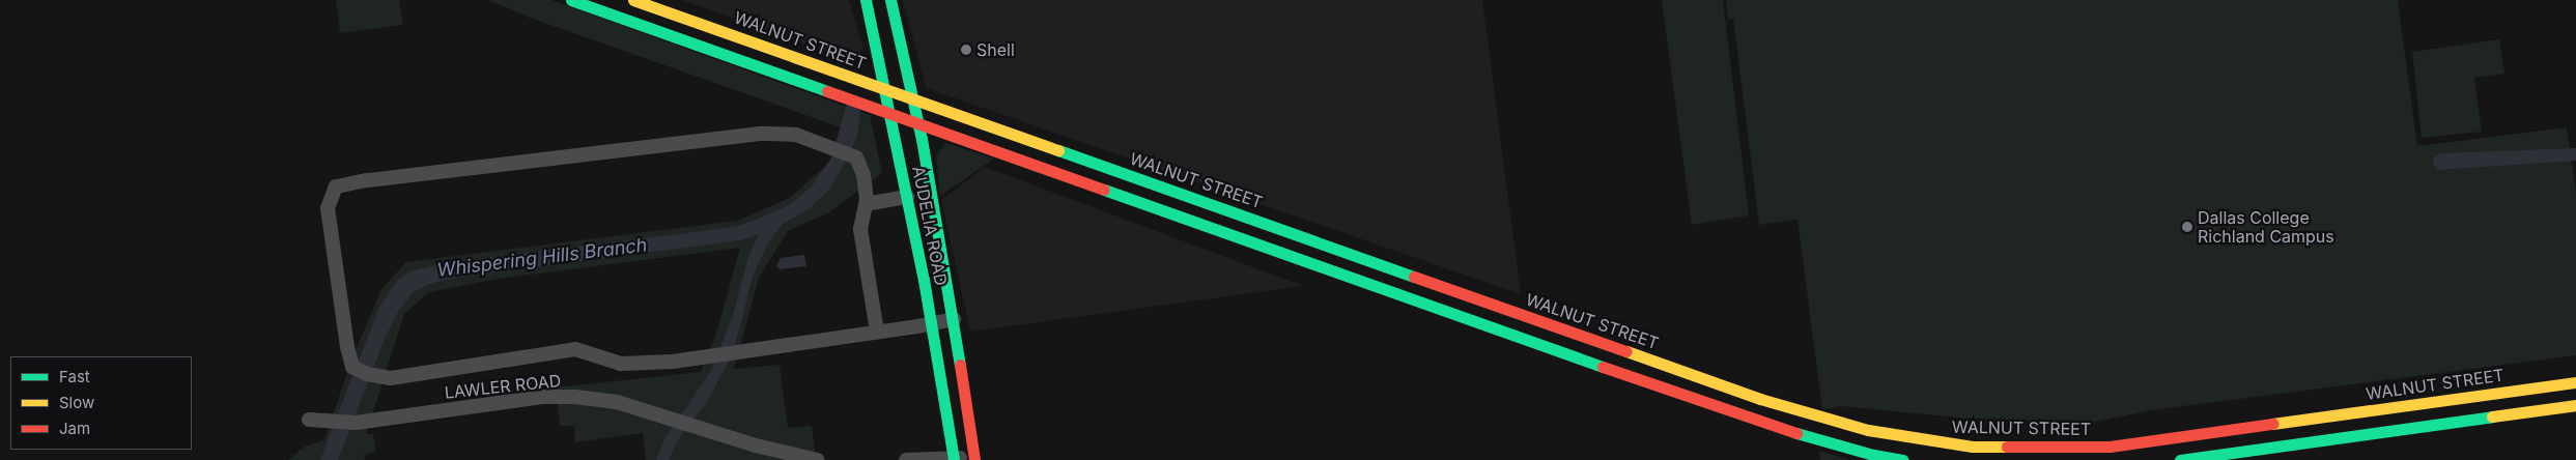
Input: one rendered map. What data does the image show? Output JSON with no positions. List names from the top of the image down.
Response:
{
  "streets": {
    "main road": ["WALNUT STREET", "AUDELIA ROAD"],
    "street": ["LAWLER ROAD"]
  },
  "crossings": [
    ["WALNUT STREET", "AUDELIA ROAD"]
  ],
  "water": ["Whispering Hills Branch"],
  "places": ["Shell", "Dallas College Richland Campus"],
  "legend": ["Fast", "Slow", "Jam"]
}
